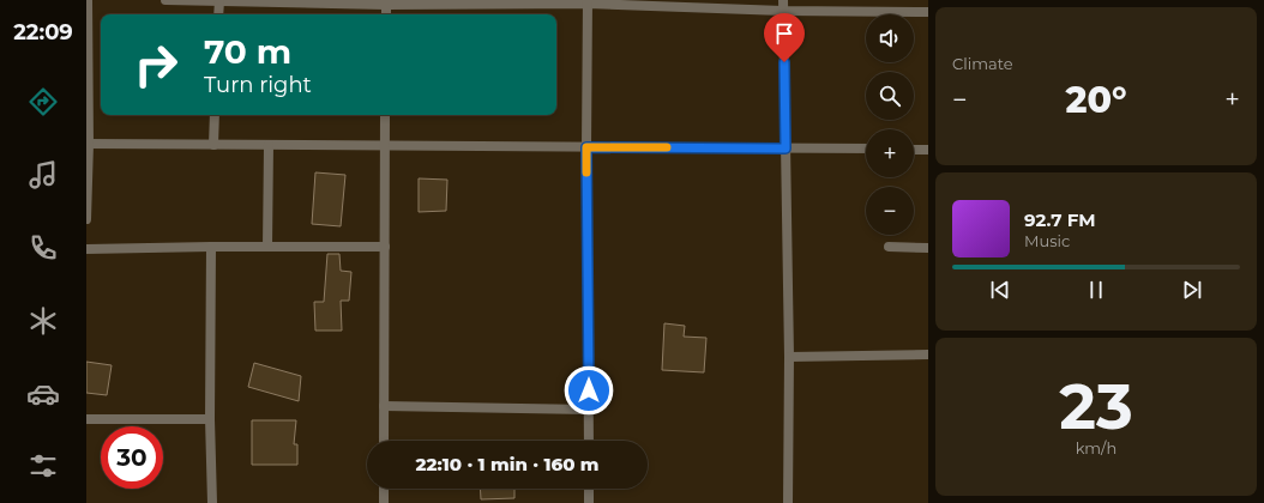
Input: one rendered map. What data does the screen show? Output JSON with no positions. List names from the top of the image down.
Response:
{
  "page": {
    "tabs": "22:09",
    "tile": [
      "Climate",
      ["23", "km/h"]
    ],
    "map_buttons": ["+", "−"],
    "turn": ["70 m", "Turn right"],
    "heat": ["−", "20°", "+"],
    "song": ["92.7 FM", "Music"],
    "limit": "30",
    "trip": "22:10 · 1 min · 160 m"
  }
}
